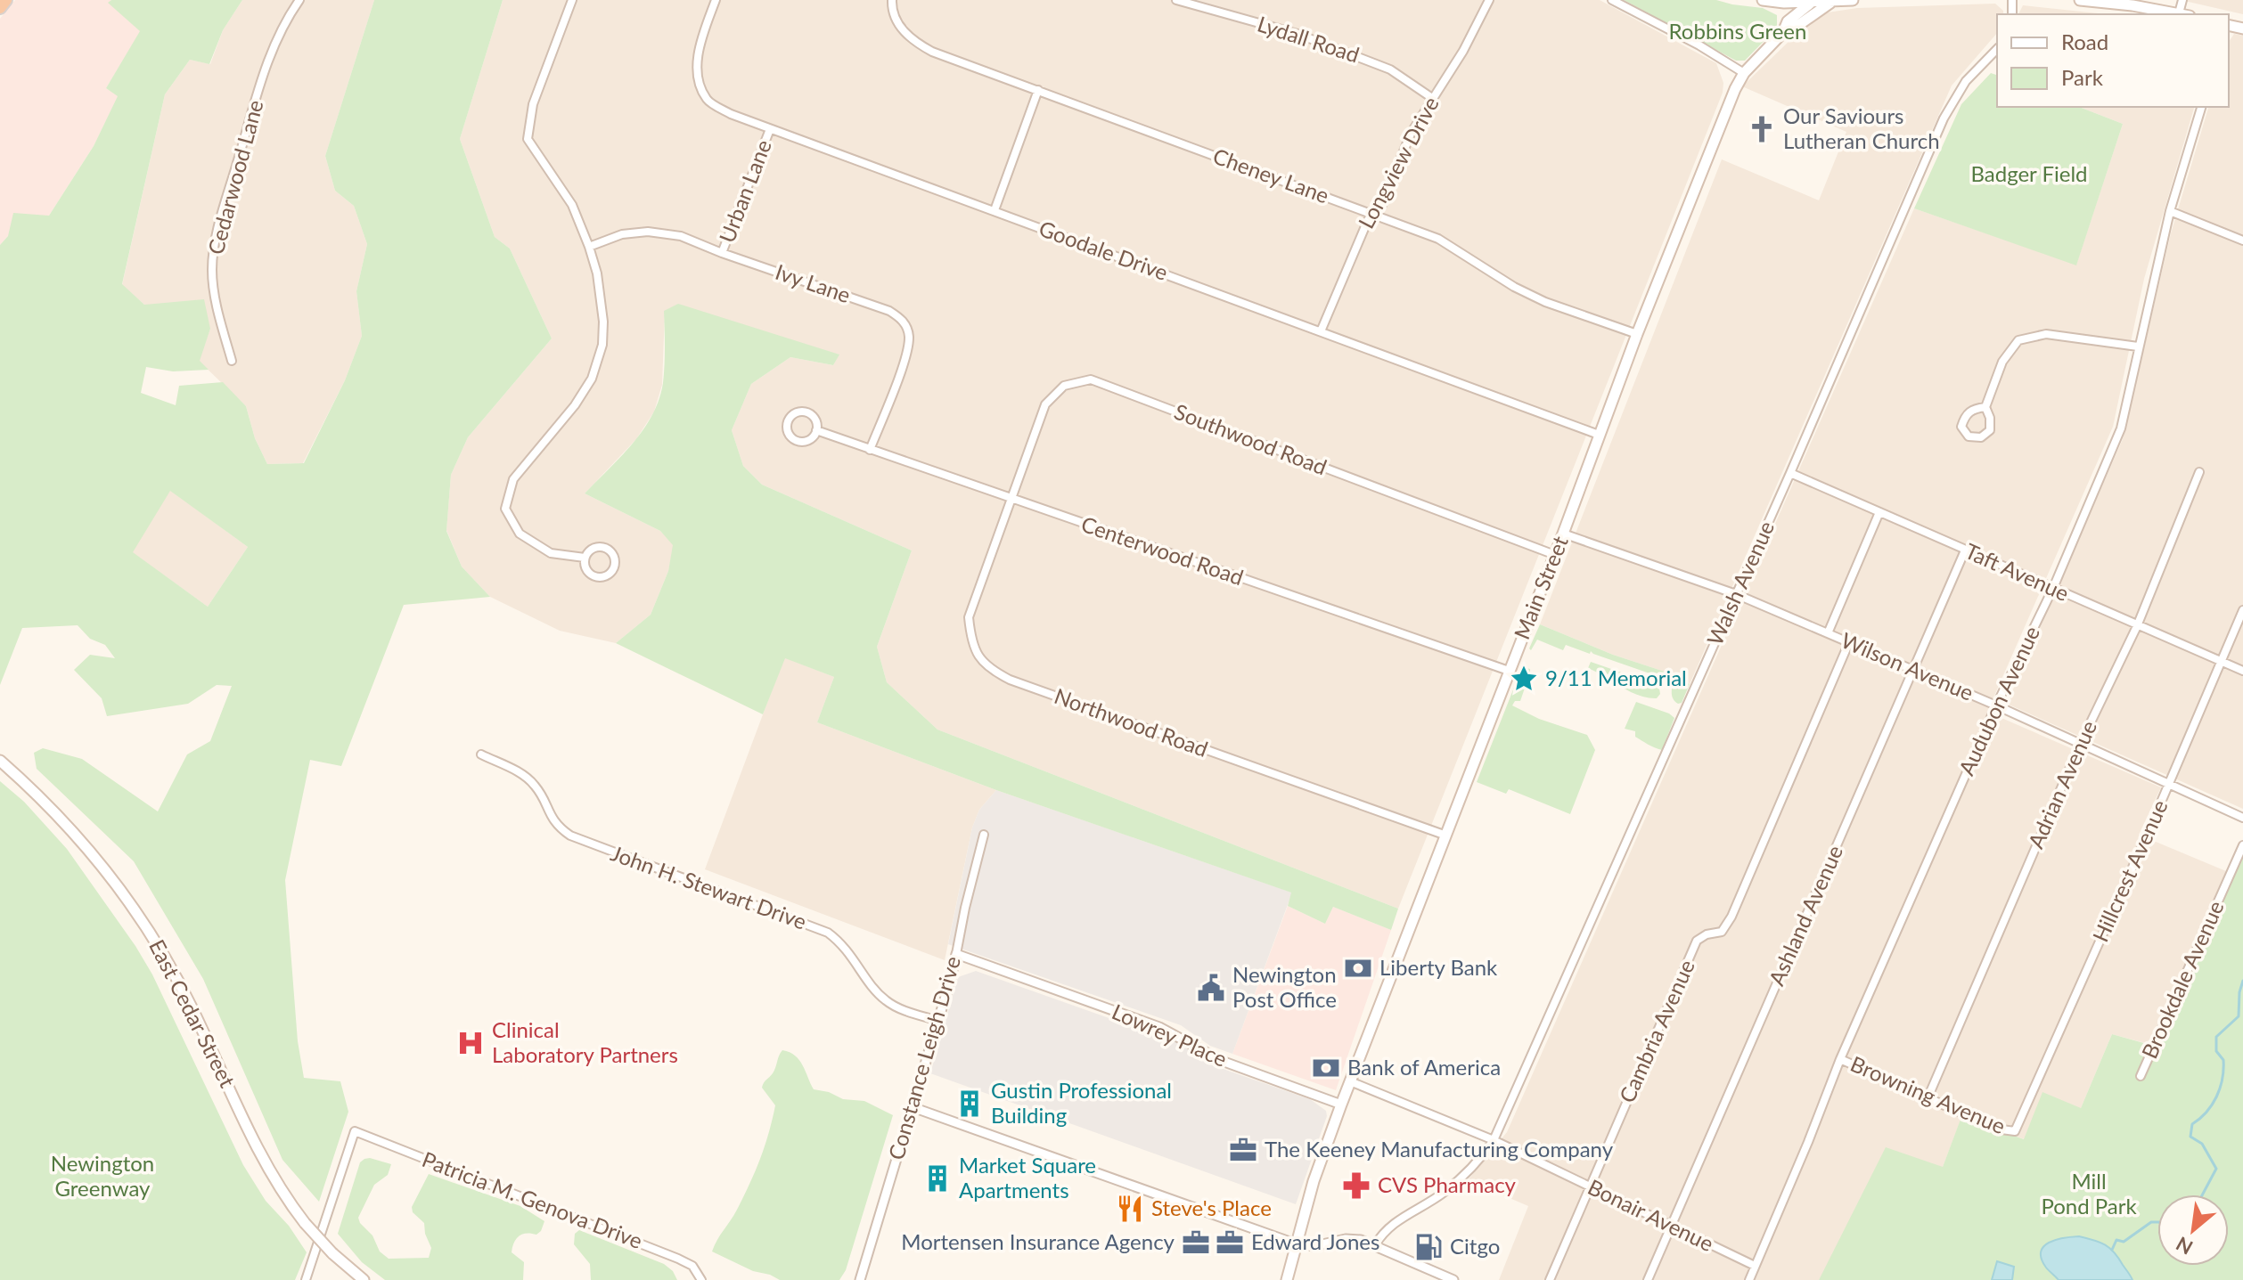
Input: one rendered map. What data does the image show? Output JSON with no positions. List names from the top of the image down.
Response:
{
  "streets": {
    "main road": ["Main Street", "East Cedar Street"],
    "street": [
      "Lydall Road",
      "Longview Drive",
      "Cheney Lane",
      "Cedarwood Lane",
      "Urban Lane",
      "Goodale Drive",
      "Ivy Lane",
      "Southwood Road",
      "Centerwood Road",
      "Taft Avenue",
      "Walsh Avenue",
      "Wilson Avenue",
      "Audubon Avenue",
      "Northwood Road",
      "Adrian Avenue",
      "Hillcrest Avenue",
      "John H. Stewart Drive",
      "Ashland Avenue",
      "Brookdale Avenue",
      "Cambria Avenue",
      "Lowrey Place",
      "Constance Leigh Drive",
      "Browning Avenue",
      "Patricia M. Genova Drive",
      "Bonair Avenue"
    ]
  },
  "crossings": [
    ["Lydall Road", "Longview Drive"],
    ["Longview Drive", "Cheney Lane"],
    ["Longview Drive", "Goodale Drive"],
    ["Cheney Lane", "Main Street"],
    ["Urban Lane", "Goodale Drive"],
    ["Urban Lane", "Ivy Lane"],
    ["Goodale Drive", "Main Street"],
    ["Ivy Lane", "Centerwood Road"],
    ["Southwood Road", "Centerwood Road"],
    ["Southwood Road", "Main Street"],
    ["Southwood Road", "Northwood Road"],
    ["Centerwood Road", "Main Street"],
    ["Centerwood Road", "Northwood Road"],
    ["Taft Avenue", "Walsh Avenue"],
    ["Taft Avenue", "Audubon Avenue"],
    ["Taft Avenue", "Adrian Avenue"],
    ["Taft Avenue", "Hillcrest Avenue"],
    ["Taft Avenue", "Ashland Avenue"],
    ["Walsh Avenue", "Wilson Avenue"],
    ["Walsh Avenue", "Bonair Avenue"],
    ["Main Street", "Wilson Avenue"],
    ["Main Street", "Northwood Road"],
    ["Main Street", "Lowrey Place"],
    ["Main Street", "Bonair Avenue"],
    ["Wilson Avenue", "Audubon Avenue"],
    ["Wilson Avenue", "Adrian Avenue"],
    ["Wilson Avenue", "Hillcrest Avenue"],
    ["Wilson Avenue", "Ashland Avenue"],
    ["Wilson Avenue", "Cambria Avenue"],
    ["Audubon Avenue", "Browning Avenue"],
    ["Audubon Avenue", "Bonair Avenue"],
    ["Adrian Avenue", "Browning Avenue"],
    ["Hillcrest Avenue", "Browning Avenue"],
    ["John H. Stewart Drive", "Constance Leigh Drive"],
    ["Ashland Avenue", "Bonair Avenue"],
    ["Cambria Avenue", "Bonair Avenue"],
    ["Lowrey Place", "Constance Leigh Drive"]
  ],
  "parks": [
    "Robbins Green",
    "Badger Field",
    "Newington Greenway",
    "Mill Pond Park"
  ],
  "places": {
    "church": ["Our Saviours Lutheran Church"],
    "place": ["9/11 Memorial"],
    "bank": ["Liberty Bank", "Bank of America"],
    "public building": ["Newington Post Office"],
    "hospital": ["Clinical Laboratory Partners"],
    "building": ["Gustin Professional Building", "Market Square Apartments"],
    "office": ["The Keeney Manufacturing Company", "Mortensen Insurance Agency", "Edward Jones"],
    "pharmacy": ["CVS Pharmacy"],
    "restaurant": ["Steve's Place"],
    "fuel station": ["Citgo"]
  },
  "legend": ["Road", "Park"],
  "north": "bottom left"
}
